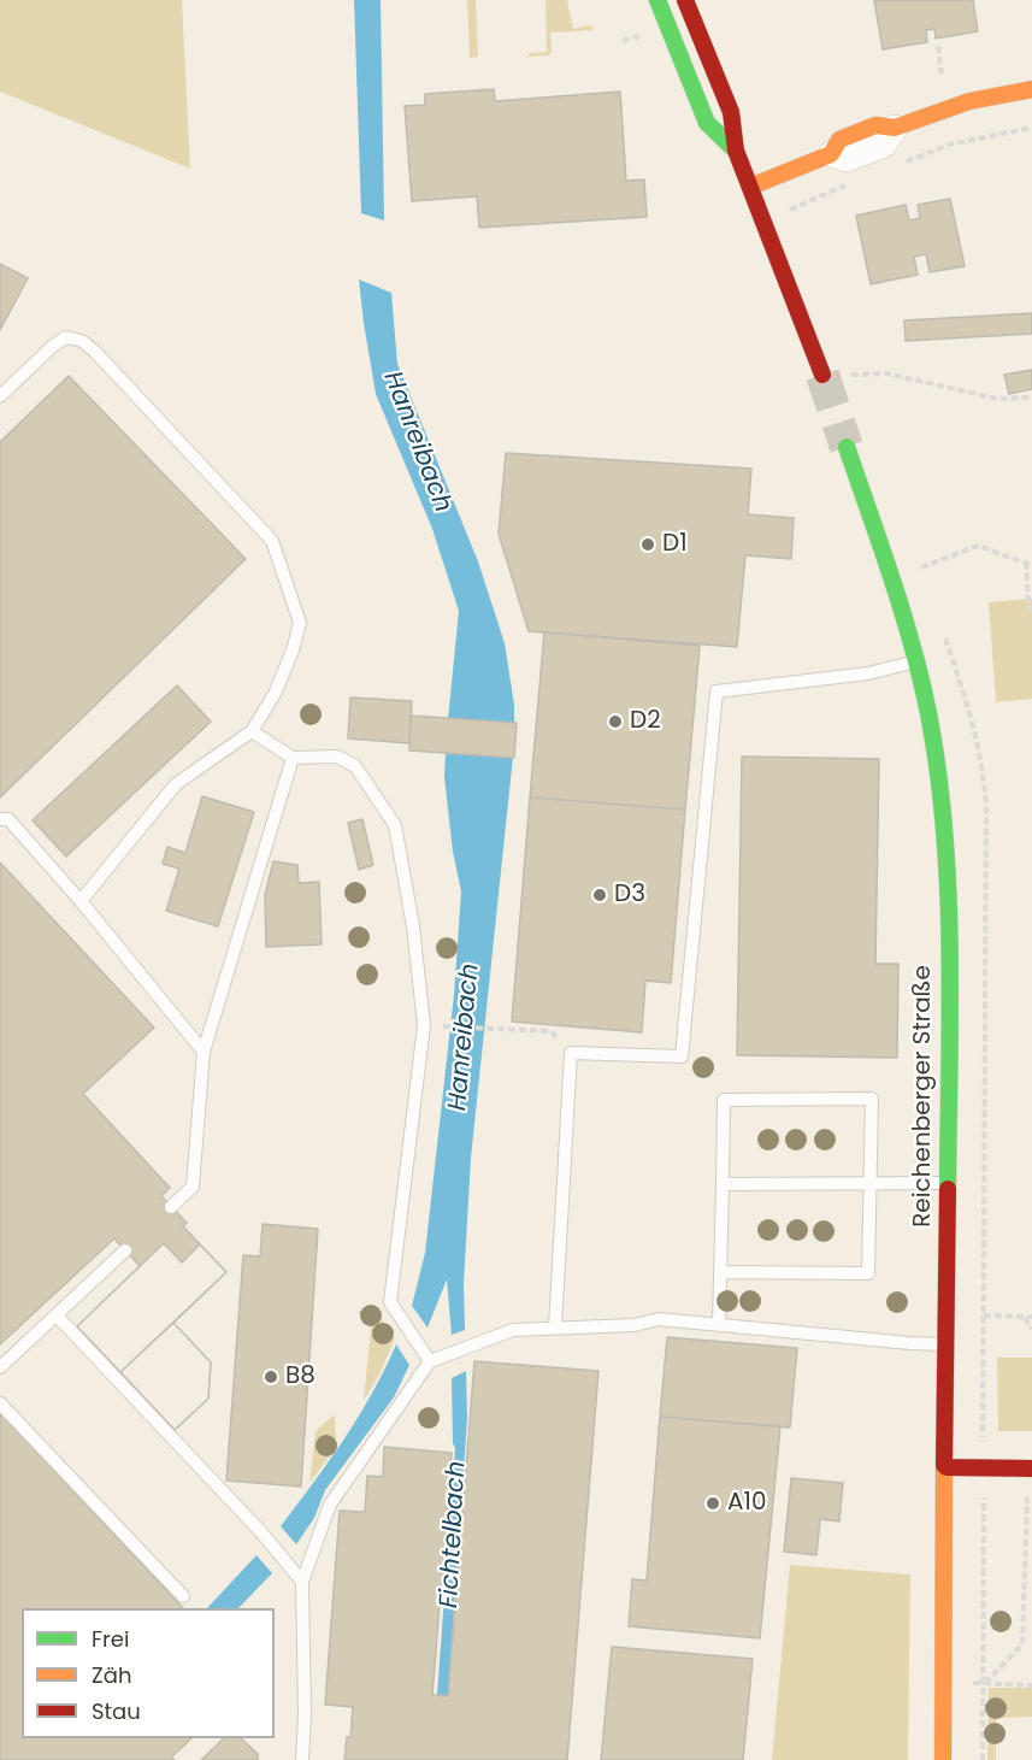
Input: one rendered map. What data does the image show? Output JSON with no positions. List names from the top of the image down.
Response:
{
  "streets": {
    "street": ["Reichenberger Straße"]
  },
  "water": ["Hanreibach", "Fichtelbach"],
  "places": [
    "D1",
    "D2",
    "D3",
    "B8",
    "A10"
  ],
  "legend": ["Frei", "Zäh", "Stau"]
}
